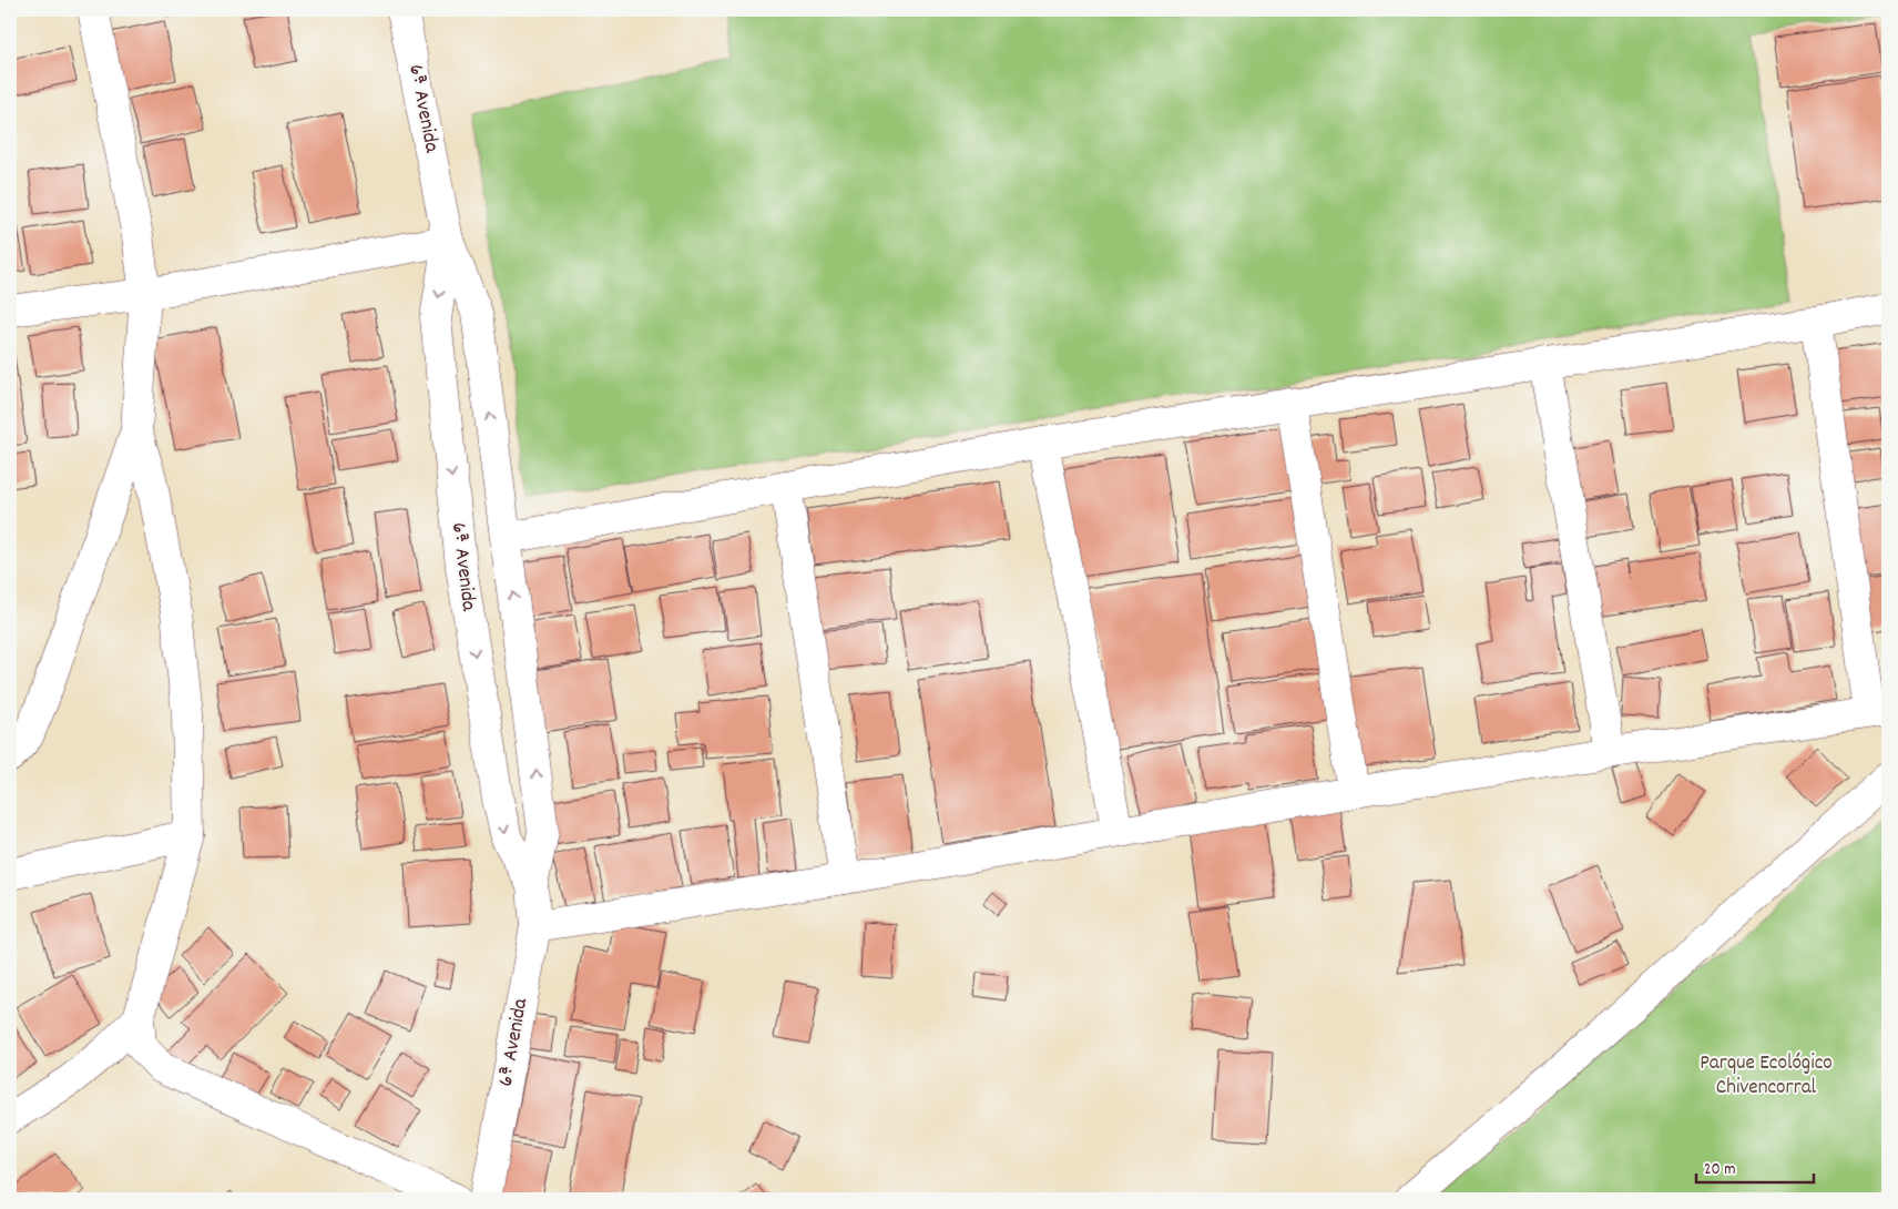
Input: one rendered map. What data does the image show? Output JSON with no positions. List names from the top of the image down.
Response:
{
  "streets": {
    "street": ["6ª Avenida"]
  },
  "parks": ["Parque Ecológico Chivencorral"],
  "scale_bar": "20 m"
}
